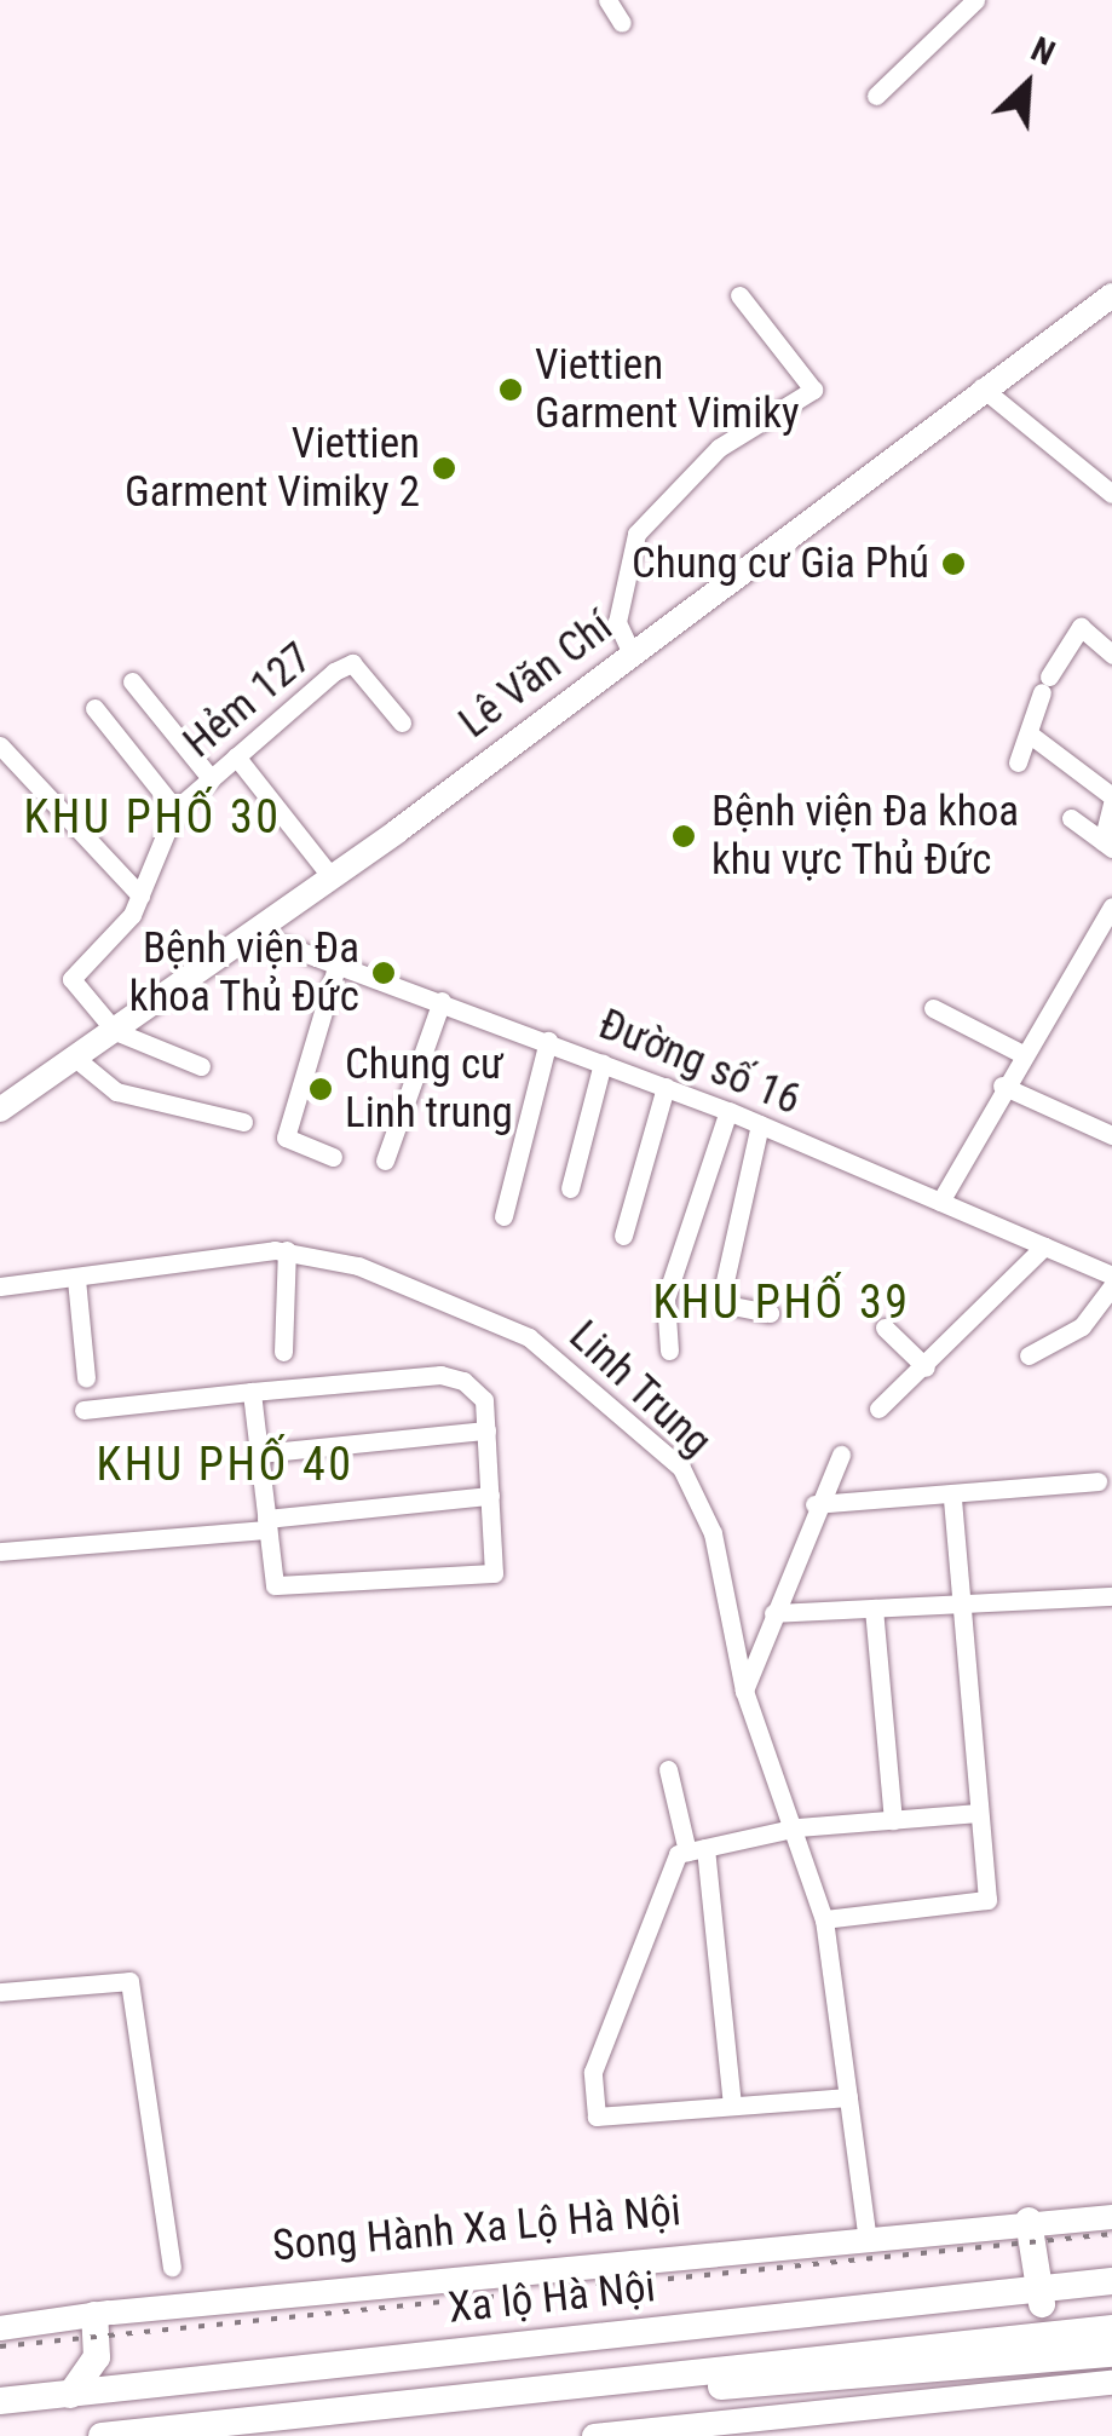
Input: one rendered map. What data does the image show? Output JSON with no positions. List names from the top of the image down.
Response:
{
  "streets": {
    "highway": ["Xa lộ Hà Nội"],
    "main road": ["Lê Văn Chí", "Song Hành Xa Lộ Hà Nội"],
    "street": ["Hẻm 127", "Đường số 16", "Linh Trung"]
  },
  "crossings": [
    ["Lê Văn Chí", "Hẻm 127"],
    ["Lê Văn Chí", "Đường số 16"],
    ["Linh Trung", "Song Hành Xa Lộ Hà Nội"]
  ],
  "districts": ["KHU PHỐ 30", "KHU PHỐ 39", "KHU PHỐ 40"],
  "places": [
    "Viettien Garment Vimiky",
    "Viettien Garment Vimiky 2",
    "Chung cư Gia Phú",
    "Bệnh viện Đa khoa khu vực Thủ Đức",
    "Bệnh viện Đa khoa Thủ Đức",
    "Chung cư Linh trung"
  ],
  "north": "top right"
}
